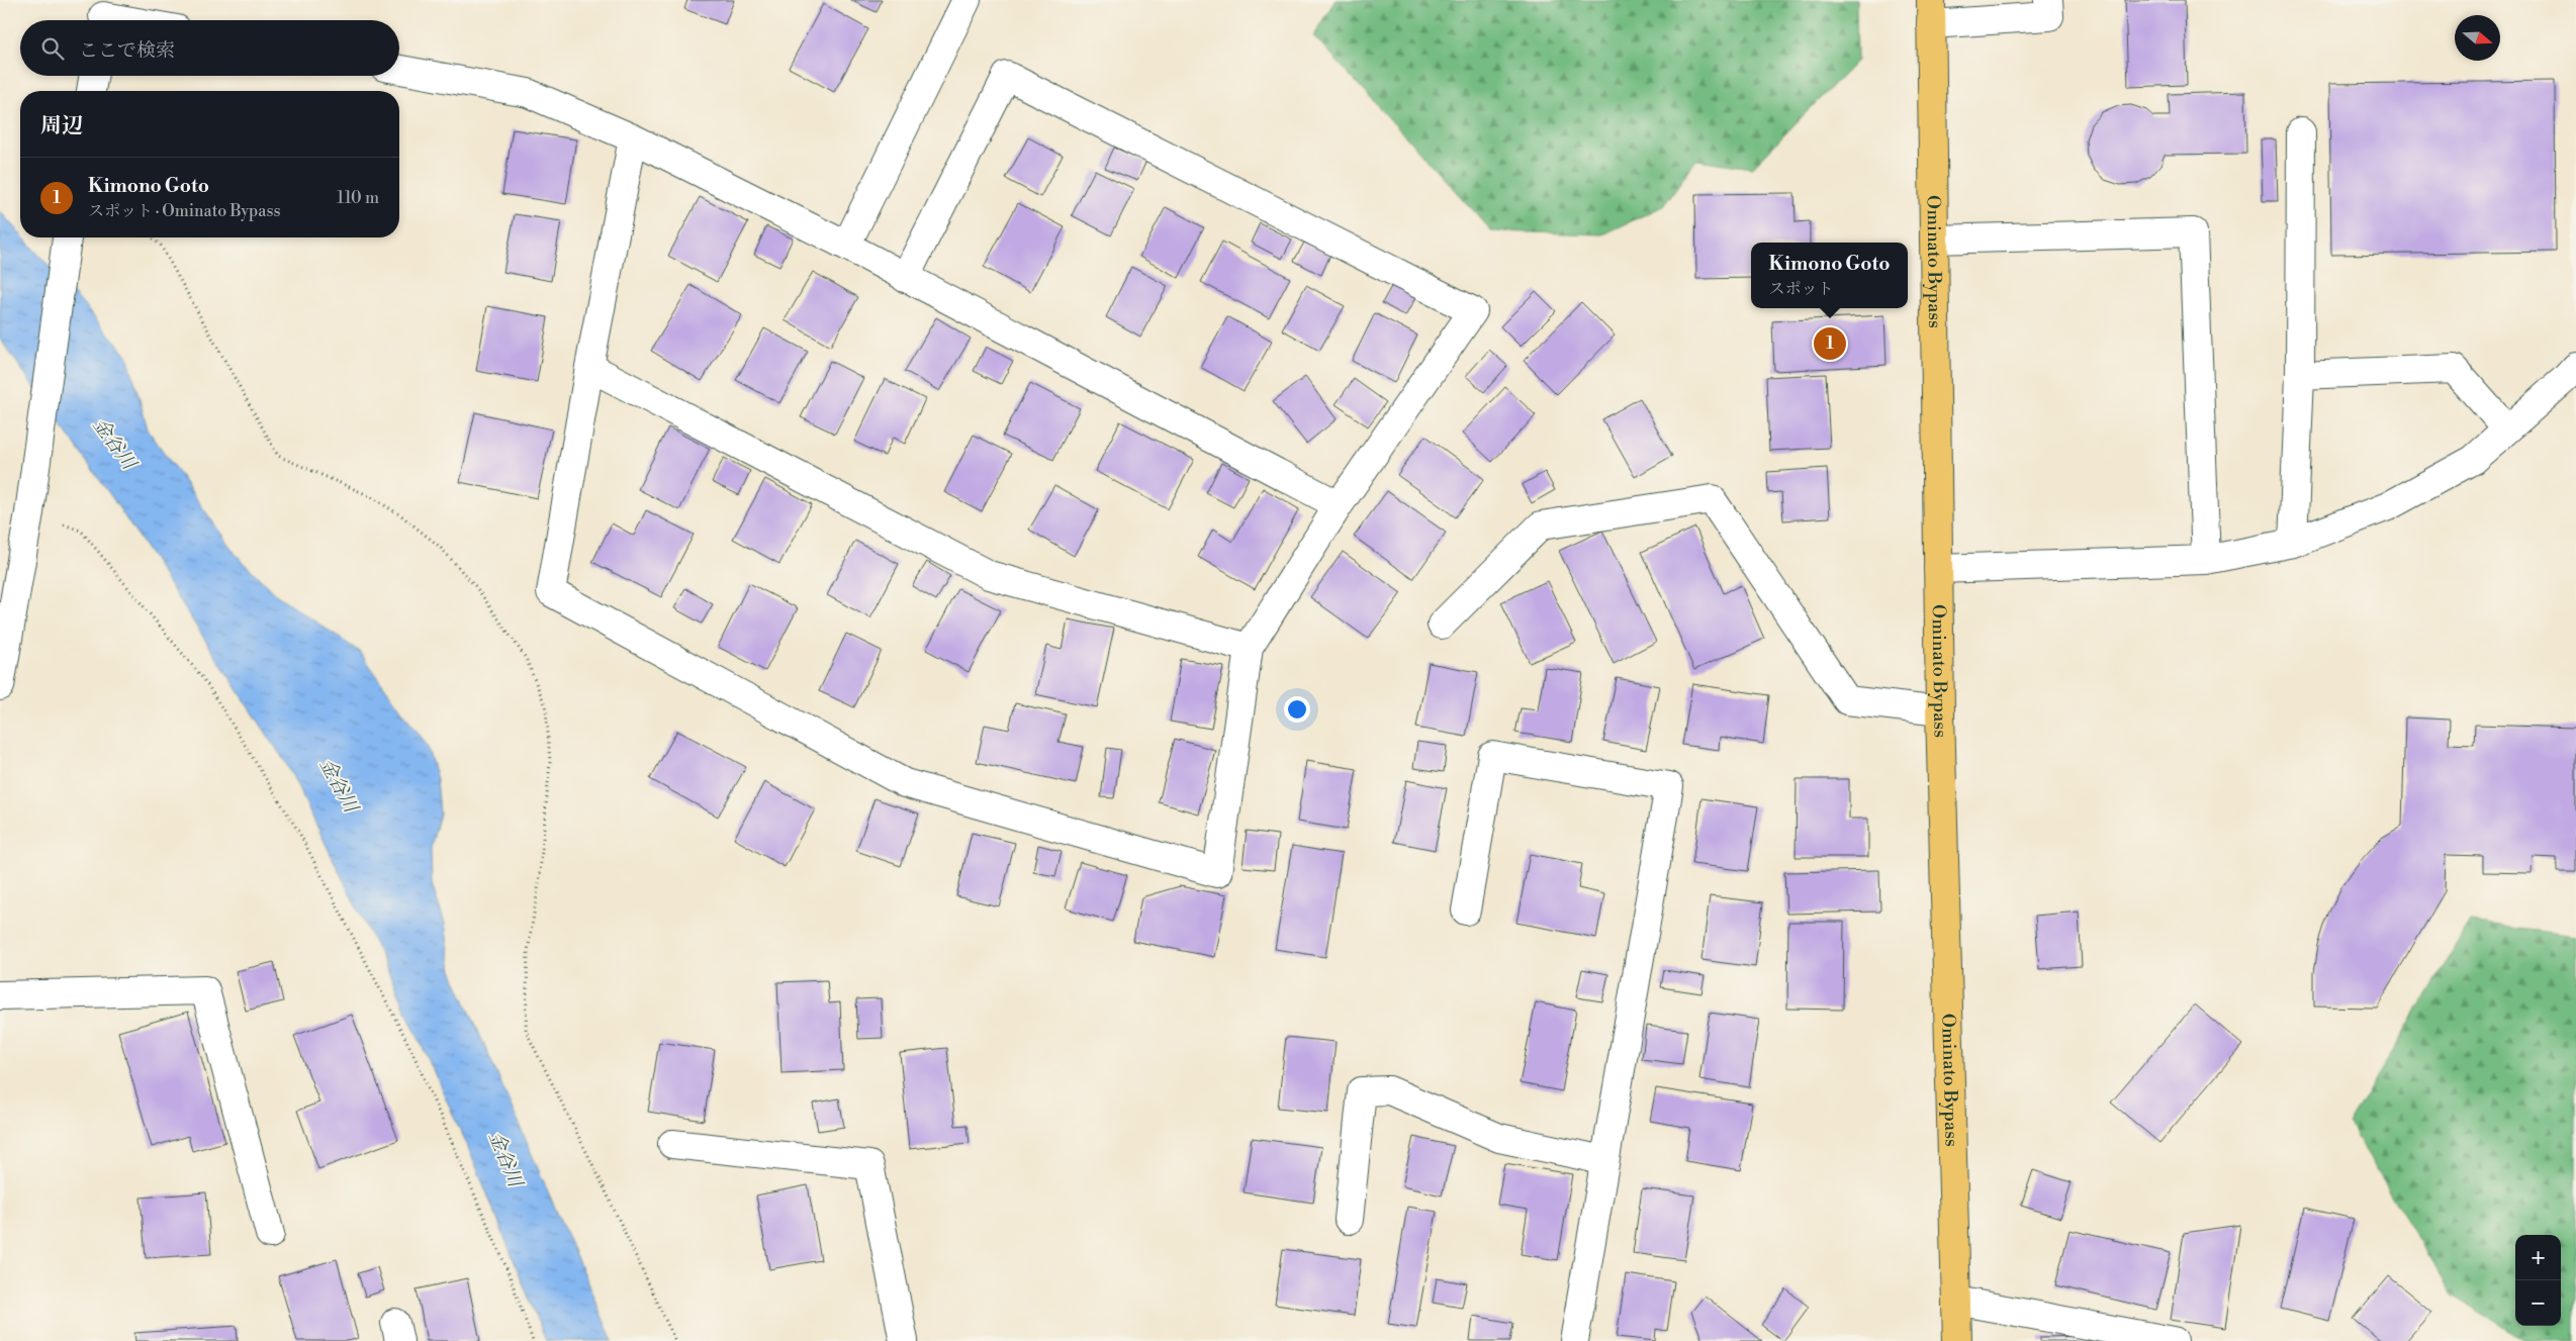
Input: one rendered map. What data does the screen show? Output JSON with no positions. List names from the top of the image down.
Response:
{
  "streets": {
    "highway": ["Ominato Bypass"]
  },
  "water": ["金谷川"],
  "north": "right",
  "page": {
    "search": "ここで検索",
    "heading": "周辺",
    "list": [
      {
        "mark": "1",
        "name": "Kimono Goto",
        "note": "スポット · Ominato Bypass",
        "value": "110 m"
      }
    ],
    "popup": ["Kimono Goto", "スポット"],
    "pins": "1",
    "map_buttons": ["+", "−"]
  }
}
